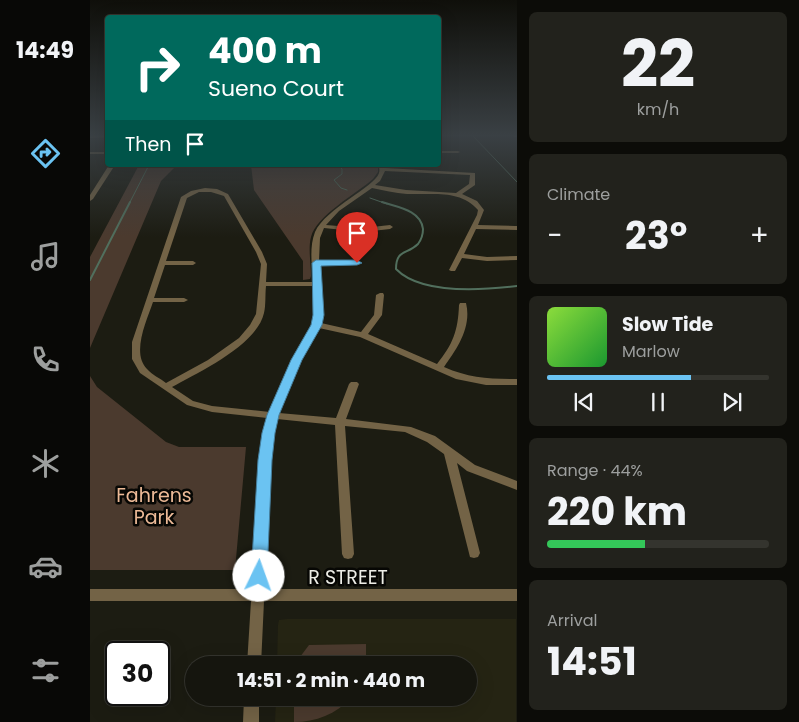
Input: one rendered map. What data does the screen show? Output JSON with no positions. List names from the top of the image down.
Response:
{
  "streets": {
    "street": ["R STREET"]
  },
  "parks": ["Fahrens Park"],
  "page": {
    "tabs": "14:49",
    "tile": [
      ["22", "km/h"],
      "Climate",
      ["Range · 44%", "220 km"],
      ["Arrival", "14:51"]
    ],
    "turn": ["400 m", "Sueno Court"],
    "then": "Then",
    "heat": ["−", "23°", "+"],
    "song": ["Slow Tide", "Marlow"],
    "limit": "30",
    "trip": "14:51 · 2 min · 440 m"
  }
}
